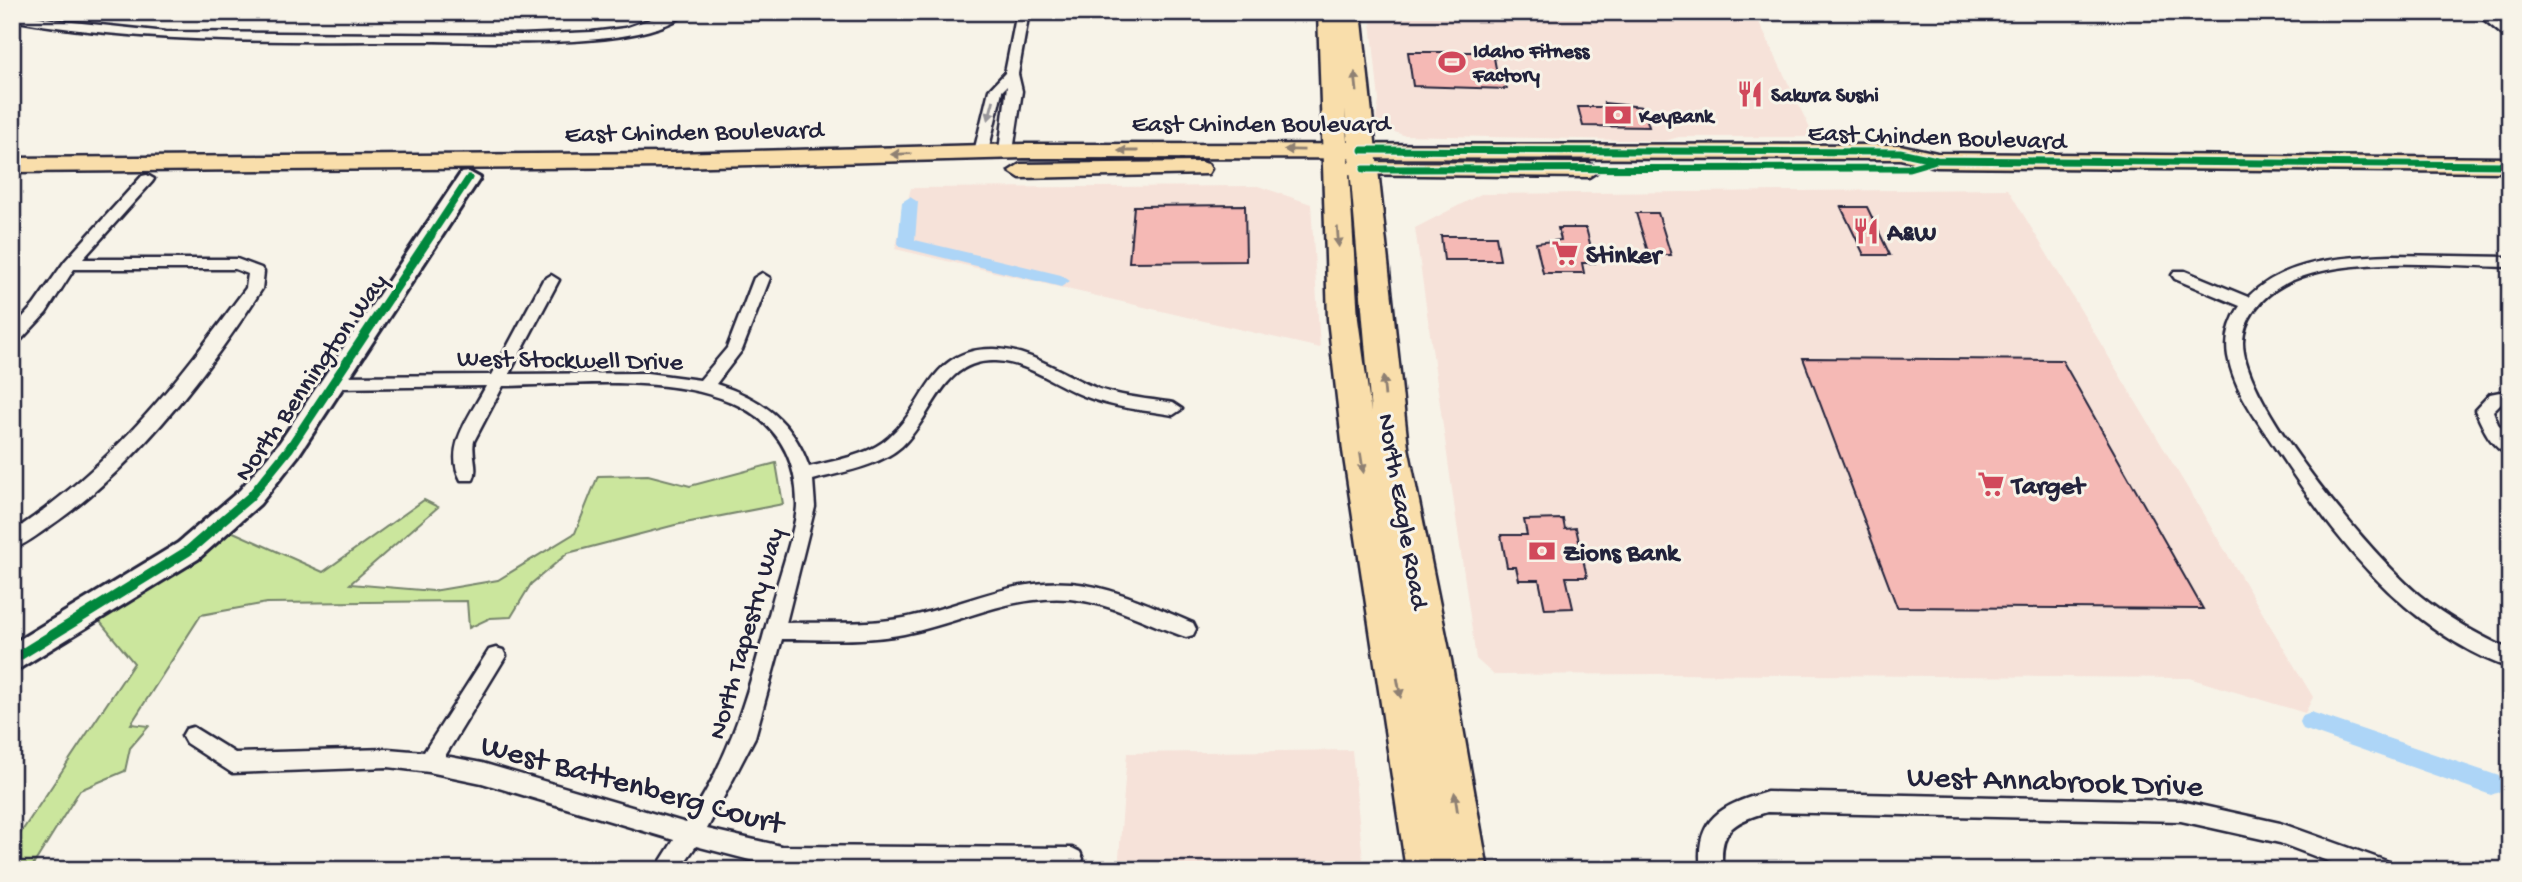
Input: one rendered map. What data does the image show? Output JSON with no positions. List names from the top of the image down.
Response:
{
  "streets": {
    "highway": ["North Eagle Road"],
    "main road": ["East Chinden Boulevard"],
    "street": [
      "West Stockwell Drive",
      "North Bennington Way",
      "North Tapestry Way",
      "West Annabrook Drive",
      "West Battenberg Court"
    ]
  },
  "crossings": [
    ["East Chinden Boulevard", "North Bennington Way"],
    ["East Chinden Boulevard", "North Eagle Road"],
    ["West Stockwell Drive", "North Bennington Way"],
    ["West Stockwell Drive", "North Tapestry Way"],
    ["North Tapestry Way", "West Battenberg Court"]
  ],
  "places": {
    "sports": ["Idaho Fitness Factory"],
    "restaurant": ["Sakura Sushi", "A&W"],
    "bank": ["KeyBank", "Zions Bank"],
    "supermarket": ["Stinker", "Target"]
  }
}
